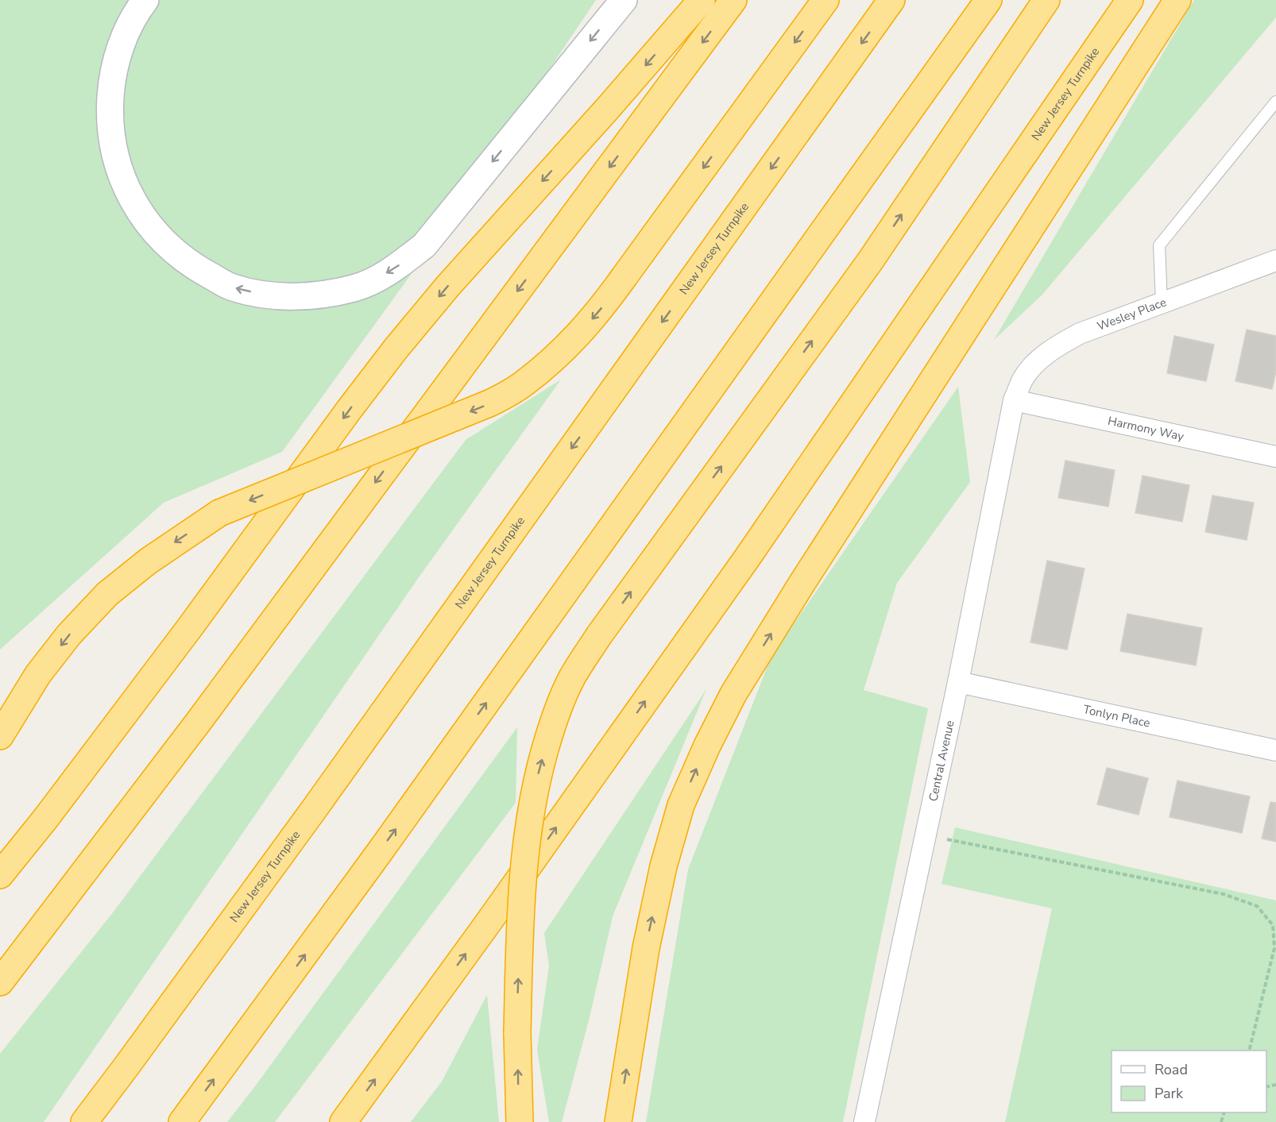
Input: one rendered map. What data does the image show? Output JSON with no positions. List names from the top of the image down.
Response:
{
  "streets": {
    "highway": ["New Jersey Turnpike"],
    "street": [
      "Wesley Place",
      "Harmony Way",
      "Tonlyn Place",
      "Central Avenue"
    ]
  },
  "crossings": [
    ["Wesley Place", "Harmony Way"],
    ["Wesley Place", "Central Avenue"],
    ["Harmony Way", "Central Avenue"],
    ["Tonlyn Place", "Central Avenue"]
  ],
  "legend": ["Road", "Park"]
}
